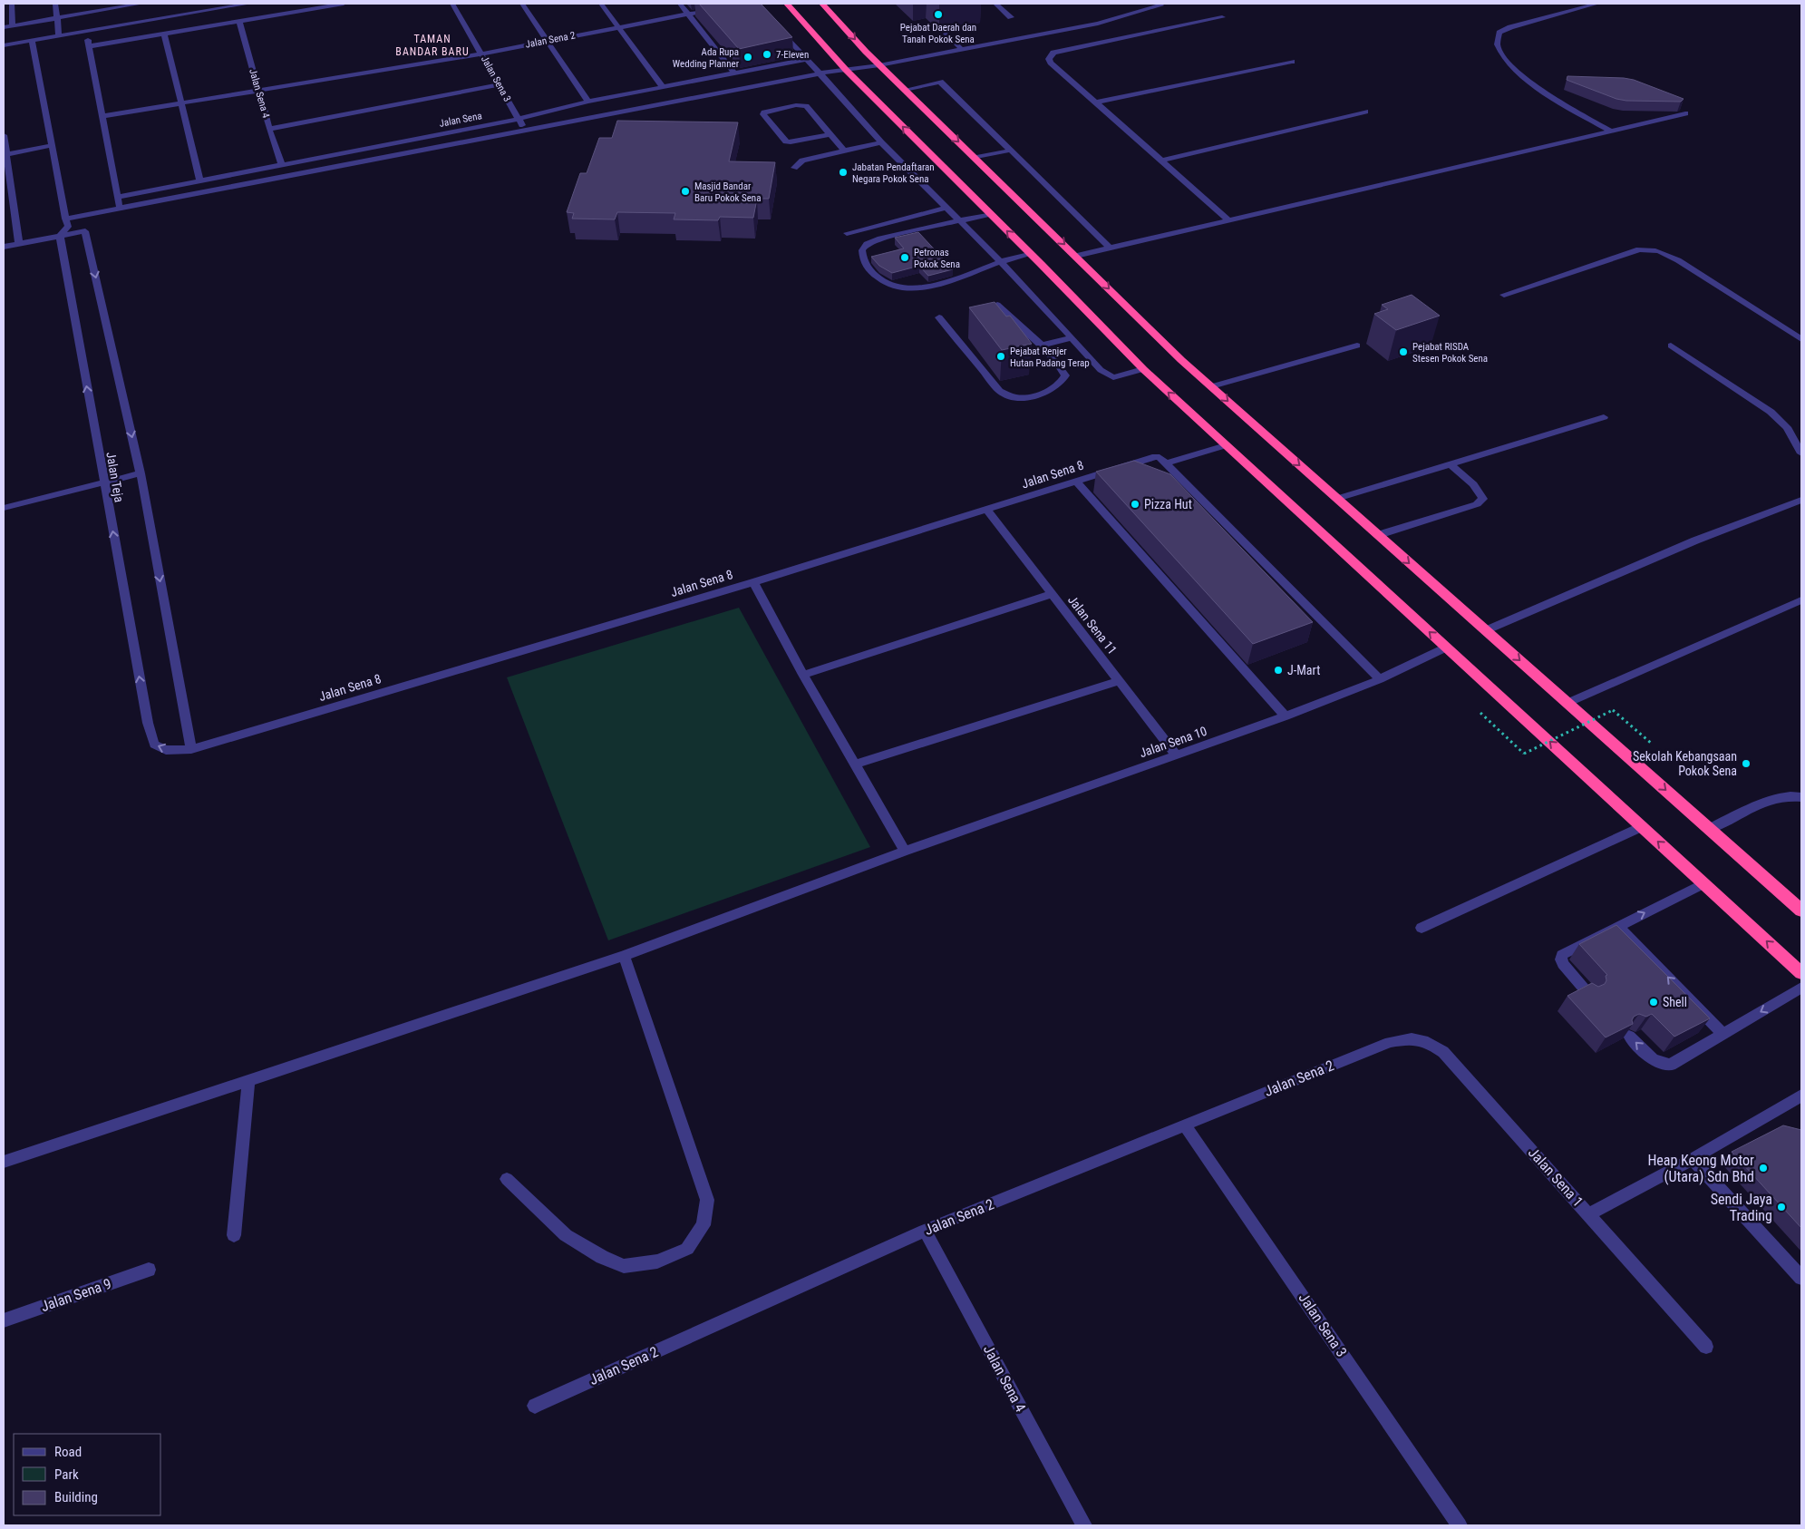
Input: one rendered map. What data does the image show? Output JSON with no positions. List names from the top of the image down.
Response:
{
  "streets": {
    "street": [
      "Jalan Sena 2",
      "Jalan Sena 3",
      "Jalan Sena 4",
      "Jalan Sena",
      "Jalan Sena 8",
      "Jalan Teja",
      "Jalan Sena 11",
      "Jalan Sena 10",
      "Jalan Sena 1",
      "Jalan Sena 9"
    ]
  },
  "crossings": [
    ["Jalan Sena 2", "Jalan Sena 3"],
    ["Jalan Sena 2", "Jalan Sena 4"],
    ["Jalan Sena 2", "Jalan Sena 1"],
    ["Jalan Sena 3", "Jalan Sena"],
    ["Jalan Sena 4", "Jalan Sena"],
    ["Jalan Sena 8", "Jalan Teja"],
    ["Jalan Sena 8", "Jalan Sena 11"],
    ["Jalan Sena 11", "Jalan Sena 10"]
  ],
  "districts": ["TAMAN BANDAR BARU"],
  "places": [
    "Pejabat Daerah dan Tanah Pokok Sena",
    "7-Eleven",
    "Ada Rupa Wedding Planner",
    "Jabatan Pendaftaran Negara Pokok Sena",
    "Masjid Bandar Baru Pokok Sena",
    "Petronas Pokok Sena",
    "Pejabat RISDA Stesen Pokok Sena",
    "Pejabat Renjer Hutan Padang Terap",
    "Pizza Hut",
    "J-Mart",
    "Sekolah Kebangsaan Pokok Sena",
    "Shell",
    "Heap Keong Motor (Utara) Sdn Bhd",
    "Sendi Jaya Trading"
  ],
  "legend": ["Road", "Park", "Building"]
}
